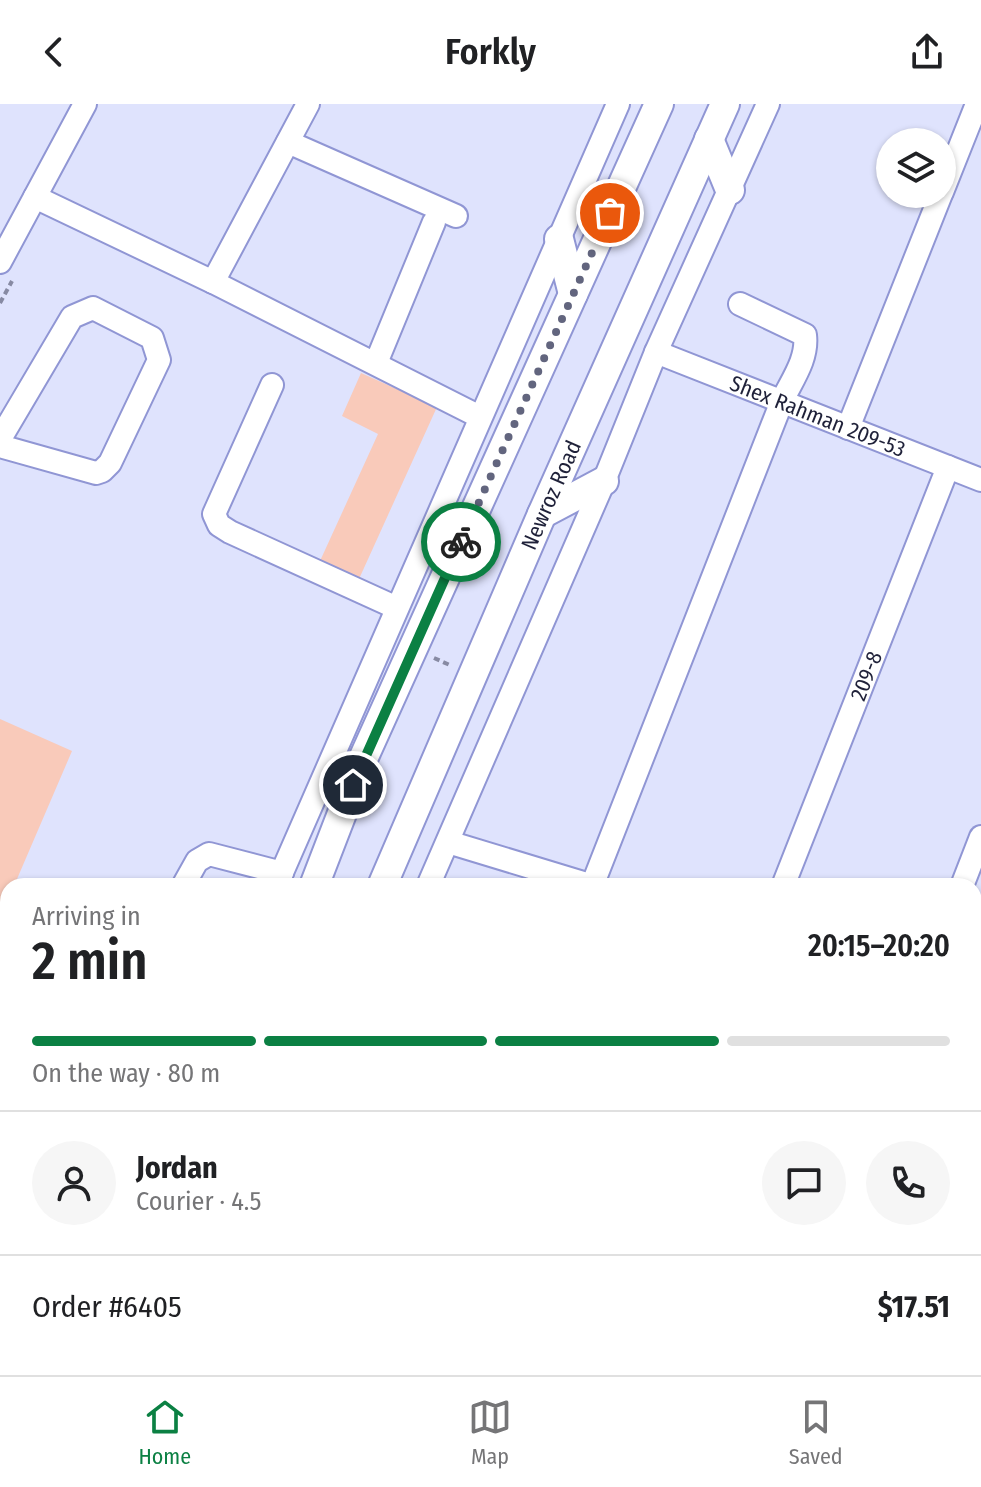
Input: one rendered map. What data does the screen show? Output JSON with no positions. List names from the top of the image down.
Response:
{
  "streets": {
    "main road": ["Newroz Road"],
    "street": ["Shex Rahman 209-53", "209-8"]
  },
  "crossings": [
    ["Shex Rahman 209-53", "209-8"]
  ],
  "page": {
    "header": "Forkly",
    "heading": ["2 min", "Arriving in", "20:15–20:20"],
    "panel": [
      "Jordan",
      "Courier · 4.5",
      "Order #6405",
      "$17.51"
    ],
    "bar": "On the way · 80 m",
    "tabs": ["Home", "Map", "Saved"]
  }
}
